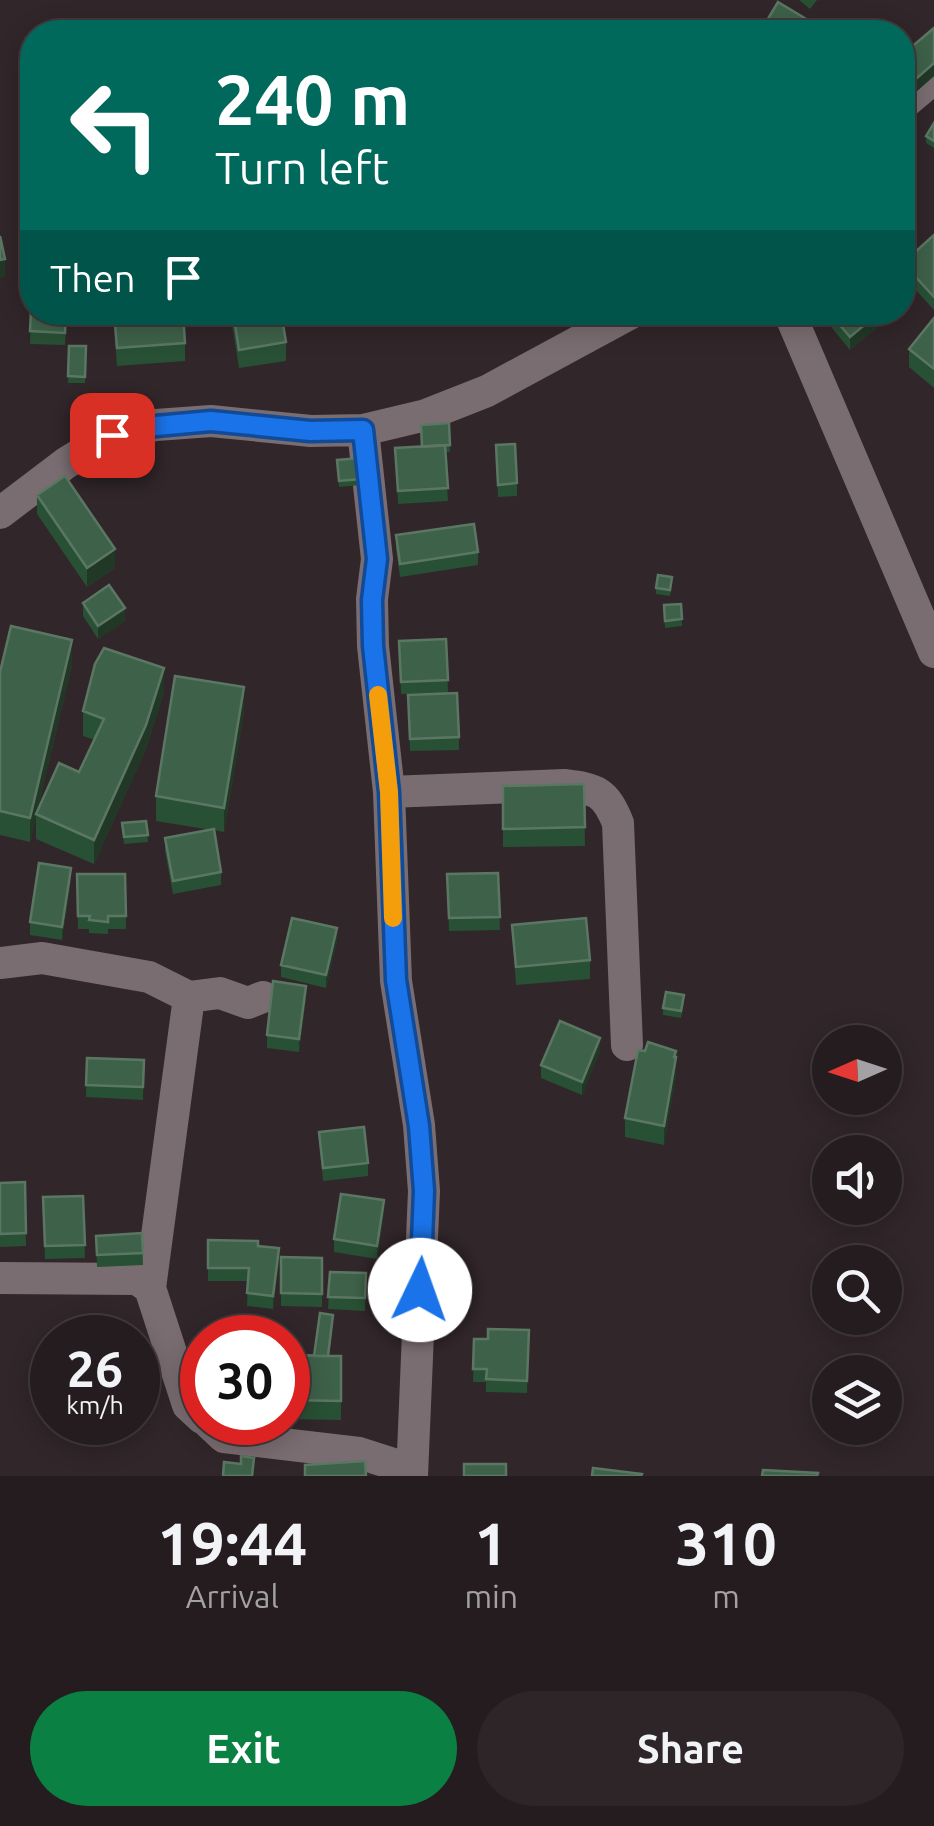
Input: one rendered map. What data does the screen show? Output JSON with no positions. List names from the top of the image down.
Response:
{
  "north": "left",
  "page": {
    "turn": ["240 m", "Turn left"],
    "then": "Then",
    "speed": "26 km/h",
    "limit": "30",
    "eta": [
      "19:44",
      "Arrival",
      "1",
      "min",
      "310",
      "m"
    ],
    "buttons": ["Exit", "Share"]
  }
}
